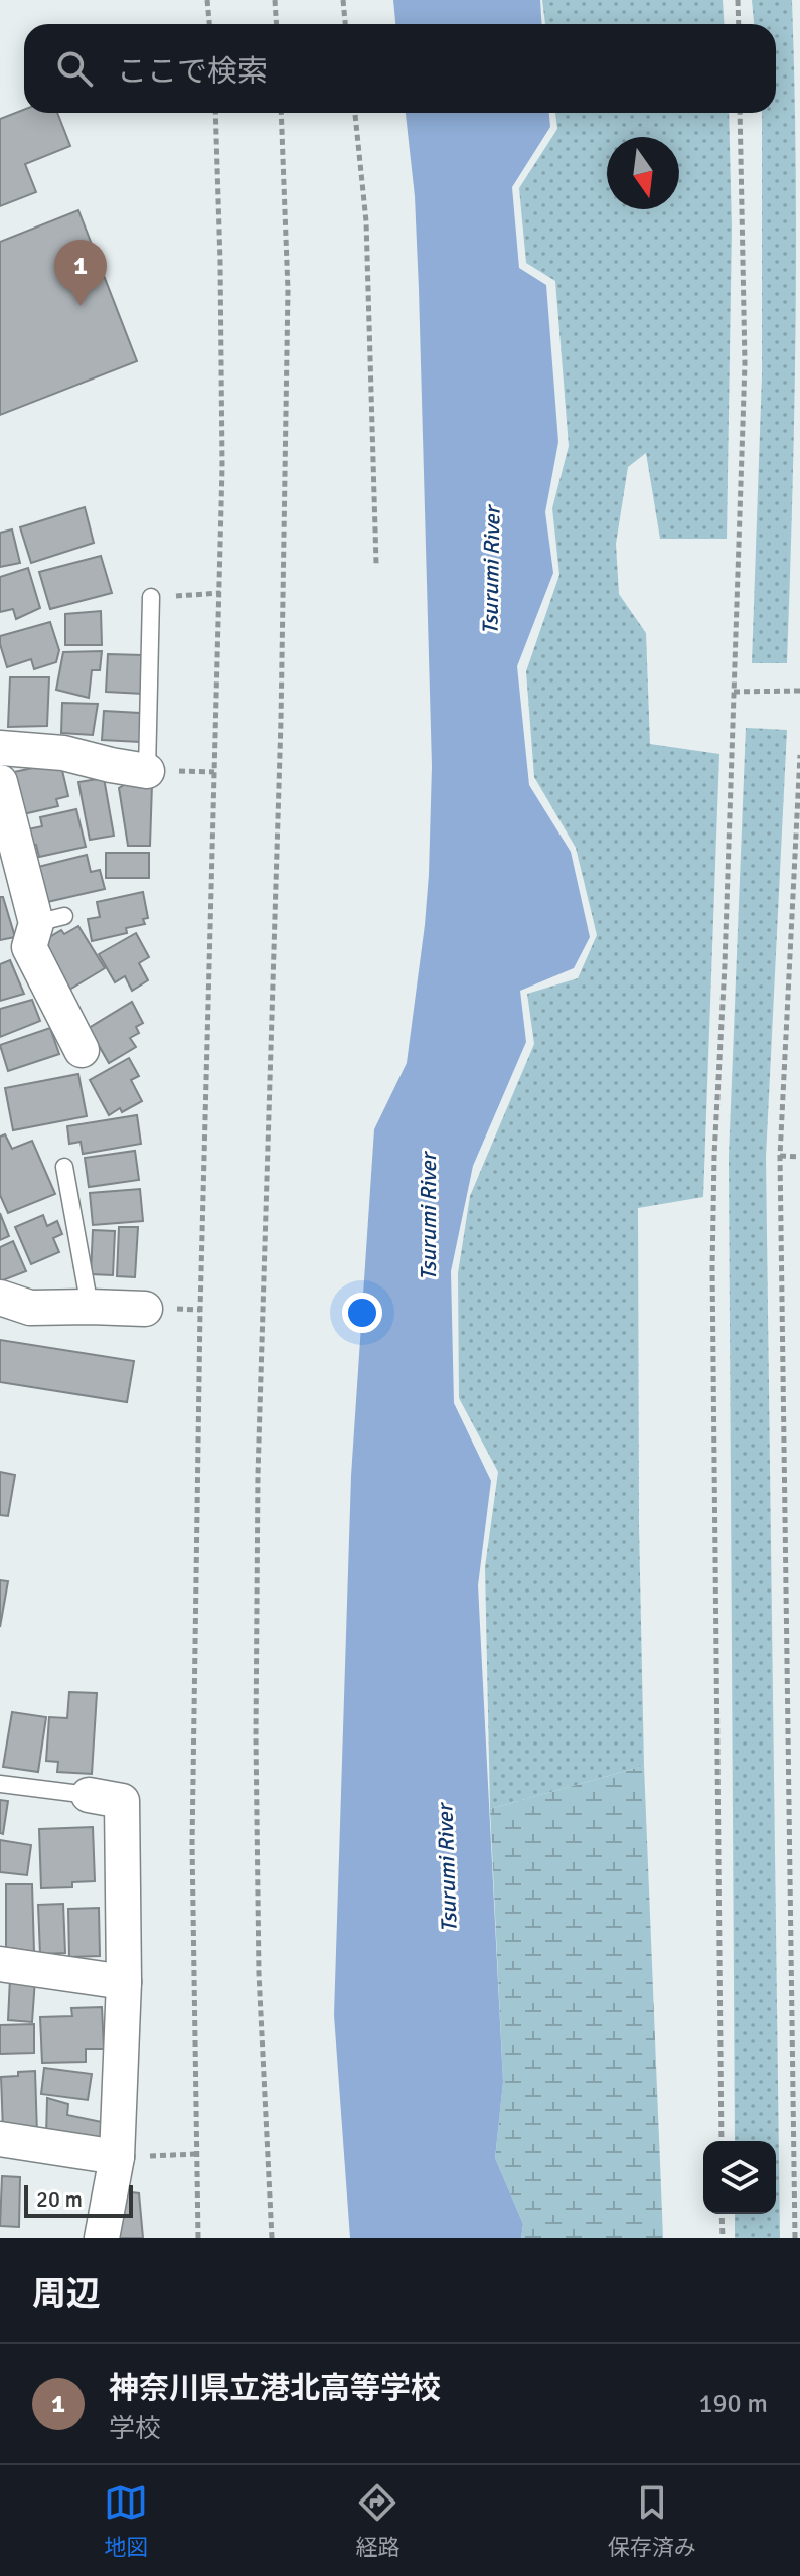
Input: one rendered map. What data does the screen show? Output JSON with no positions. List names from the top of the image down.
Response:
{
  "water": ["Tsurumi River"],
  "scale_bar": "20 m",
  "north": "bottom",
  "page": {
    "search": "ここで検索",
    "pins": "1",
    "scale": "20 m",
    "heading": "周辺",
    "list": [
      {
        "mark": "1",
        "name": "神奈川県立港北高等学校",
        "note": "学校",
        "value": "190 m"
      }
    ],
    "nav": ["地図", "経路", "保存済み"]
  }
}
